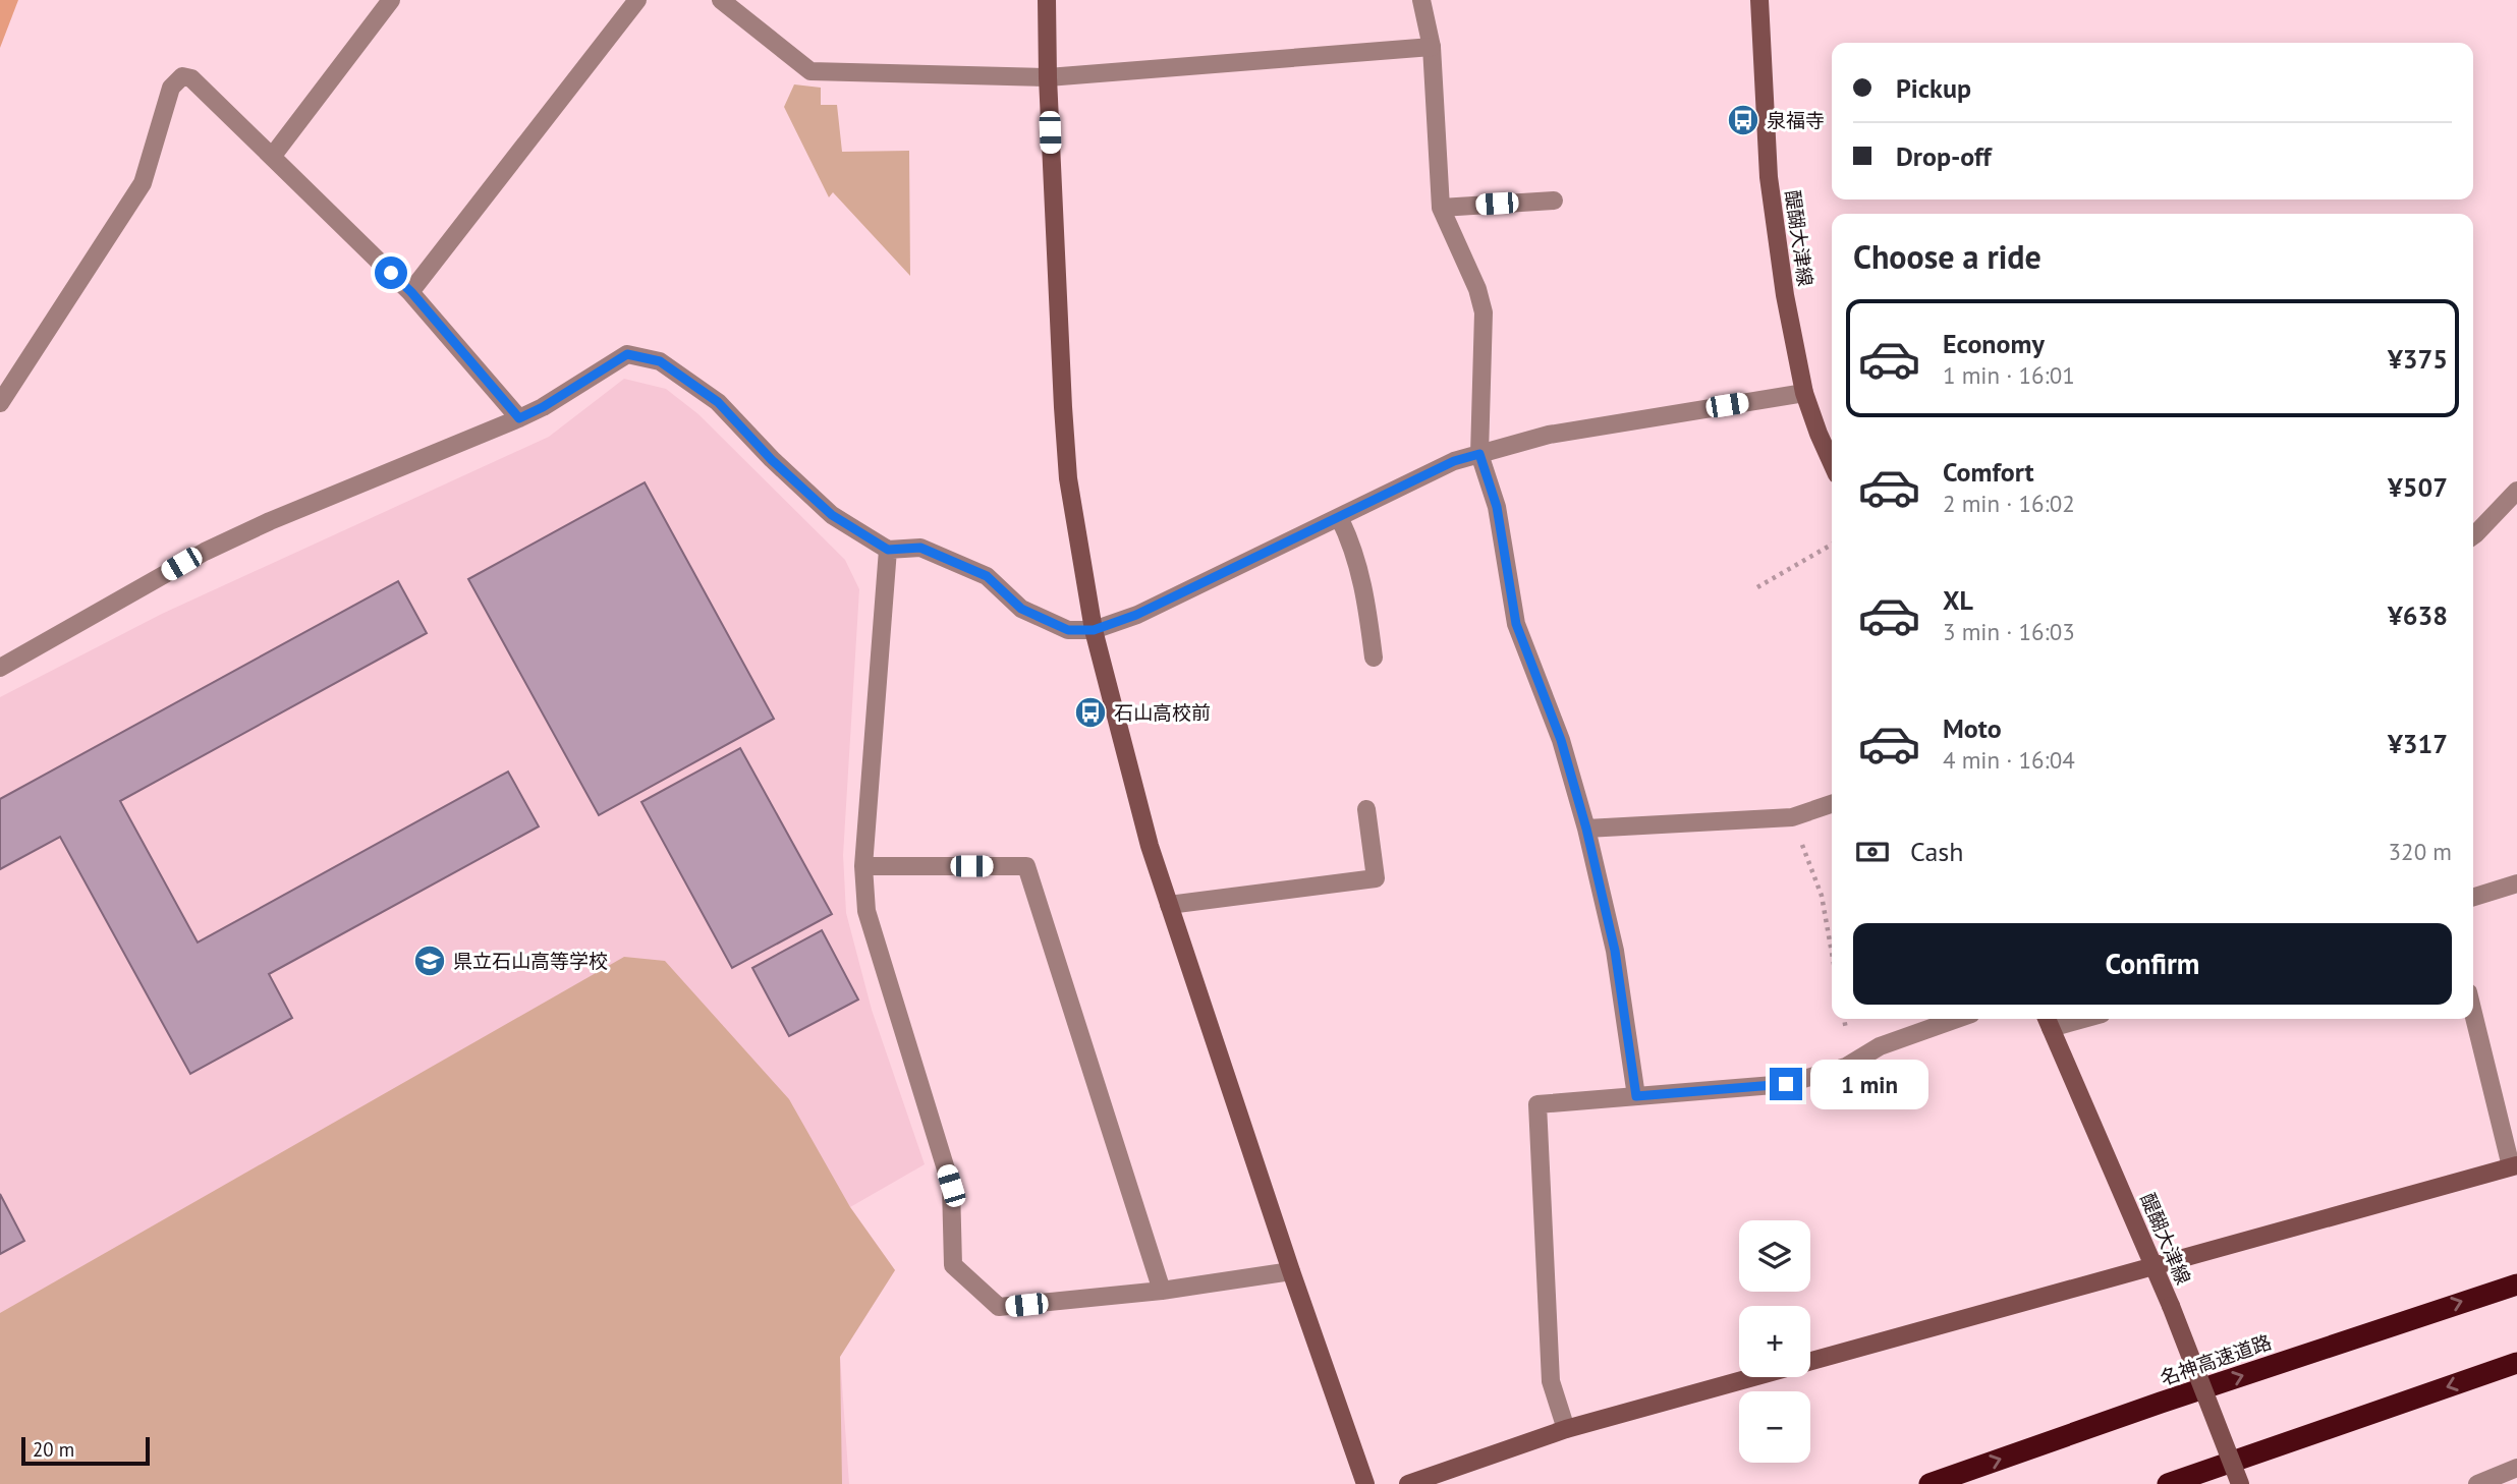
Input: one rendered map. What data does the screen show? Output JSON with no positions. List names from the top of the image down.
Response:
{
  "streets": {
    "highway": ["名神高速道路"],
    "street": ["醍醐大津線"]
  },
  "places": {
    "bus stop": ["泉福寺", "石山高校前"],
    "school or university": ["県立石山高等学校"]
  },
  "scale_bar": "20 m",
  "page": {
    "banner": ["Pickup", "Drop-off"],
    "heading": "Choose a ride",
    "list": [
      {
        "name": "Economy",
        "note": "1 min · 16:01",
        "value": "¥375"
      },
      {
        "name": "Comfort",
        "note": "2 min · 16:02",
        "value": "¥507"
      },
      {
        "name": "XL",
        "note": "3 min · 16:03",
        "value": "¥638"
      },
      {
        "name": "Moto",
        "note": "4 min · 16:04",
        "value": "¥317"
      }
    ],
    "pay": ["Cash", "320 m"],
    "buttons": "Confirm",
    "bubble": "1 min",
    "map_buttons": ["+", "−"],
    "scale": "20 m"
  }
}
